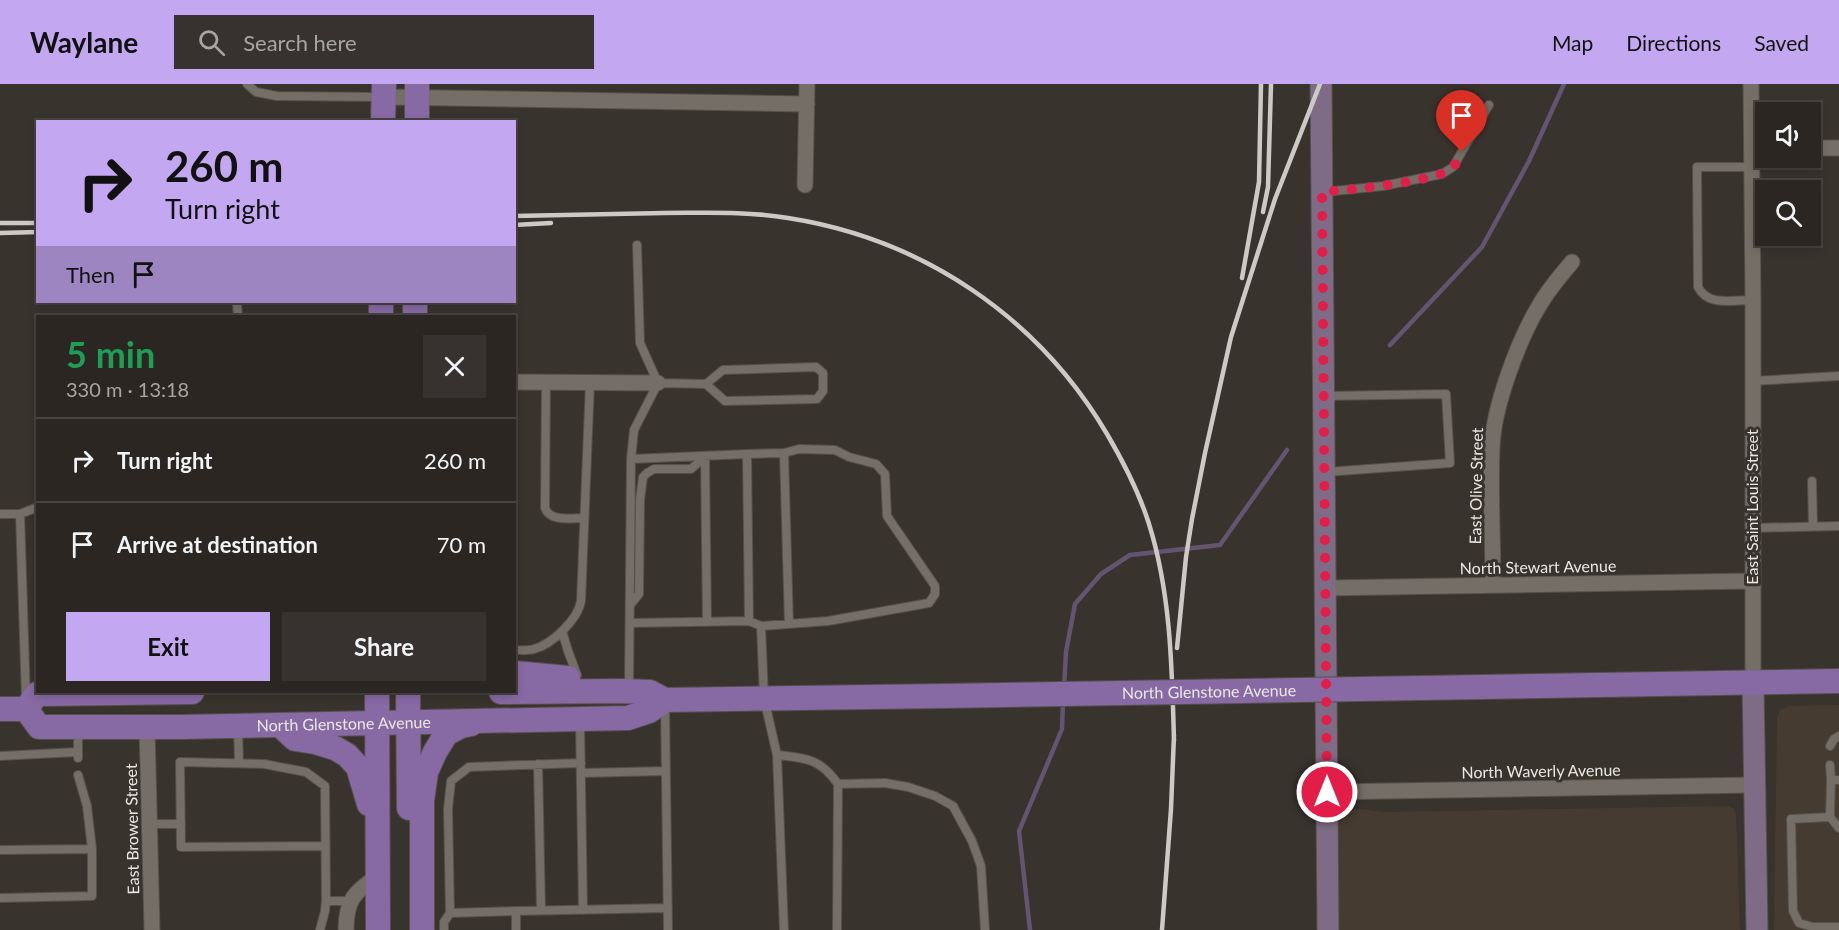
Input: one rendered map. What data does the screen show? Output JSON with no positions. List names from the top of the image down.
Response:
{
  "streets": {
    "main road": ["East Saint Louis Street", "North Glenstone Avenue"],
    "street": [
      "East Olive Street",
      "North Stewart Avenue",
      "North Waverly Avenue",
      "East Brower Street"
    ]
  },
  "crossings": [
    ["East Olive Street", "North Stewart Avenue"],
    ["East Saint Louis Street", "North Stewart Avenue"],
    ["East Saint Louis Street", "North Glenstone Avenue"],
    ["East Saint Louis Street", "North Waverly Avenue"],
    ["North Glenstone Avenue", "East Brower Street"]
  ],
  "page": {
    "header": "Waylane",
    "search": "Search here",
    "nav": ["Map", "Directions", "Saved"],
    "turn": ["260 m", "Turn right"],
    "then": "Then",
    "heading": ["5 min", "330 m · 13:18"],
    "list": [
      {
        "name": "Turn right",
        "value": "260 m"
      },
      {
        "name": "Arrive at destination",
        "value": "70 m"
      }
    ],
    "buttons": ["Exit", "Share"]
  }
}
